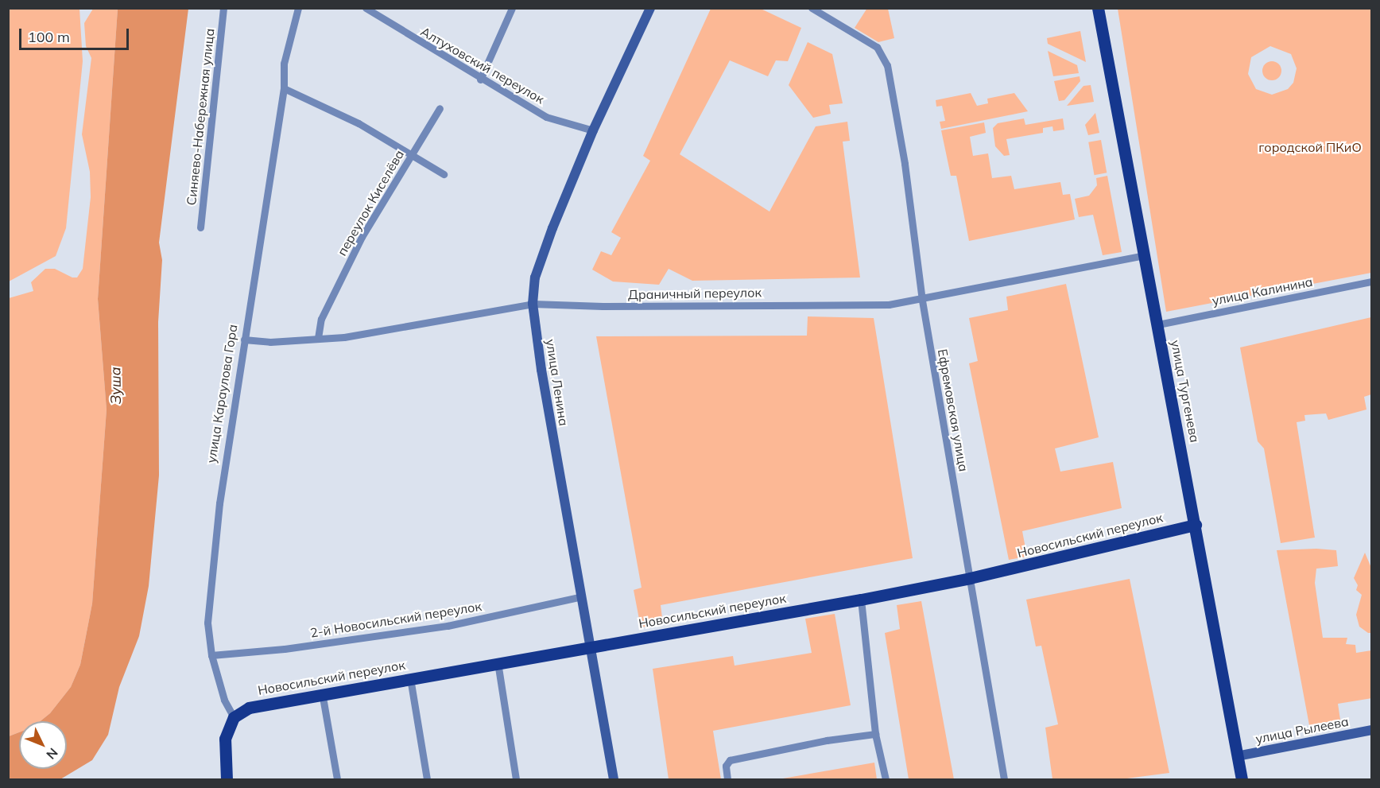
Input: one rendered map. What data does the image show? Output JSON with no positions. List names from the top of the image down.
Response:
{
  "streets": {
    "main road": [
      "улица Ленина",
      "улица Тургенева",
      "Новосильский переулок",
      "улица Рылеева"
    ],
    "street": [
      "Алтуховский переулок",
      "Синяево-Набережная улица",
      "переулок Киселёва",
      "улица Калинина",
      "Драничный переулок",
      "улица Караулова Гора",
      "Ефремовская улица",
      "2-й Новосильский переулок"
    ]
  },
  "crossings": [
    ["Алтуховский переулок", "улица Ленина"],
    ["переулок Киселёва", "Драничный переулок"],
    ["улица Калинина", "улица Тургенева"],
    ["Драничный переулок", "улица Ленина"],
    ["Драничный переулок", "улица Тургенева"],
    ["Драничный переулок", "улица Караулова Гора"],
    ["Драничный переулок", "Ефремовская улица"],
    ["улица Ленина", "Новосильский переулок"],
    ["улица Ленина", "2-й Новосильский переулок"],
    ["улица Тургенева", "Новосильский переулок"],
    ["улица Тургенева", "улица Рылеева"],
    ["улица Караулова Гора", "Новосильский переулок"],
    ["улица Караулова Гора", "2-й Новосильский переулок"],
    ["Ефремовская улица", "Новосильский переулок"]
  ],
  "water": ["Зуша"],
  "parks": ["городской ПКиО"],
  "scale_bar": "100 m",
  "north": "bottom right"
}
